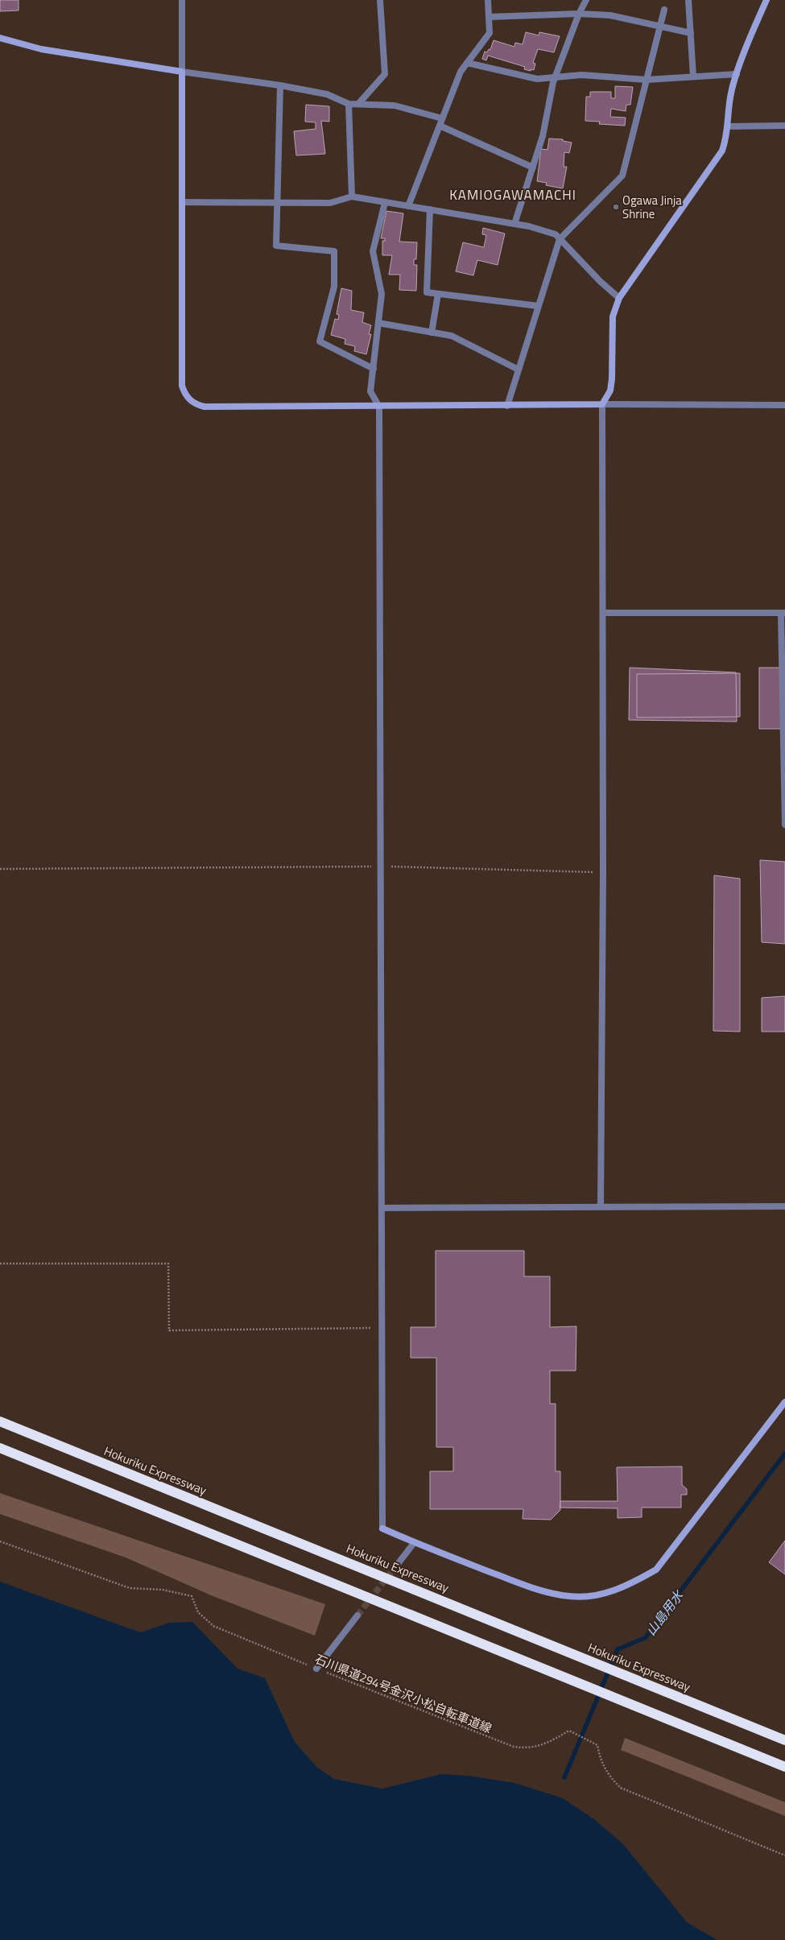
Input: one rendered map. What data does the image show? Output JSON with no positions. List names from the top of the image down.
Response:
{
  "streets": {
    "highway": ["Hokuriku Expressway"],
    "path": ["石川県道294号金沢小松自転車道線"]
  },
  "districts": ["KAMIOGAWAMACHI"],
  "water": ["山島用水"],
  "places": ["Ogawa Jinja Shrine"]
}
